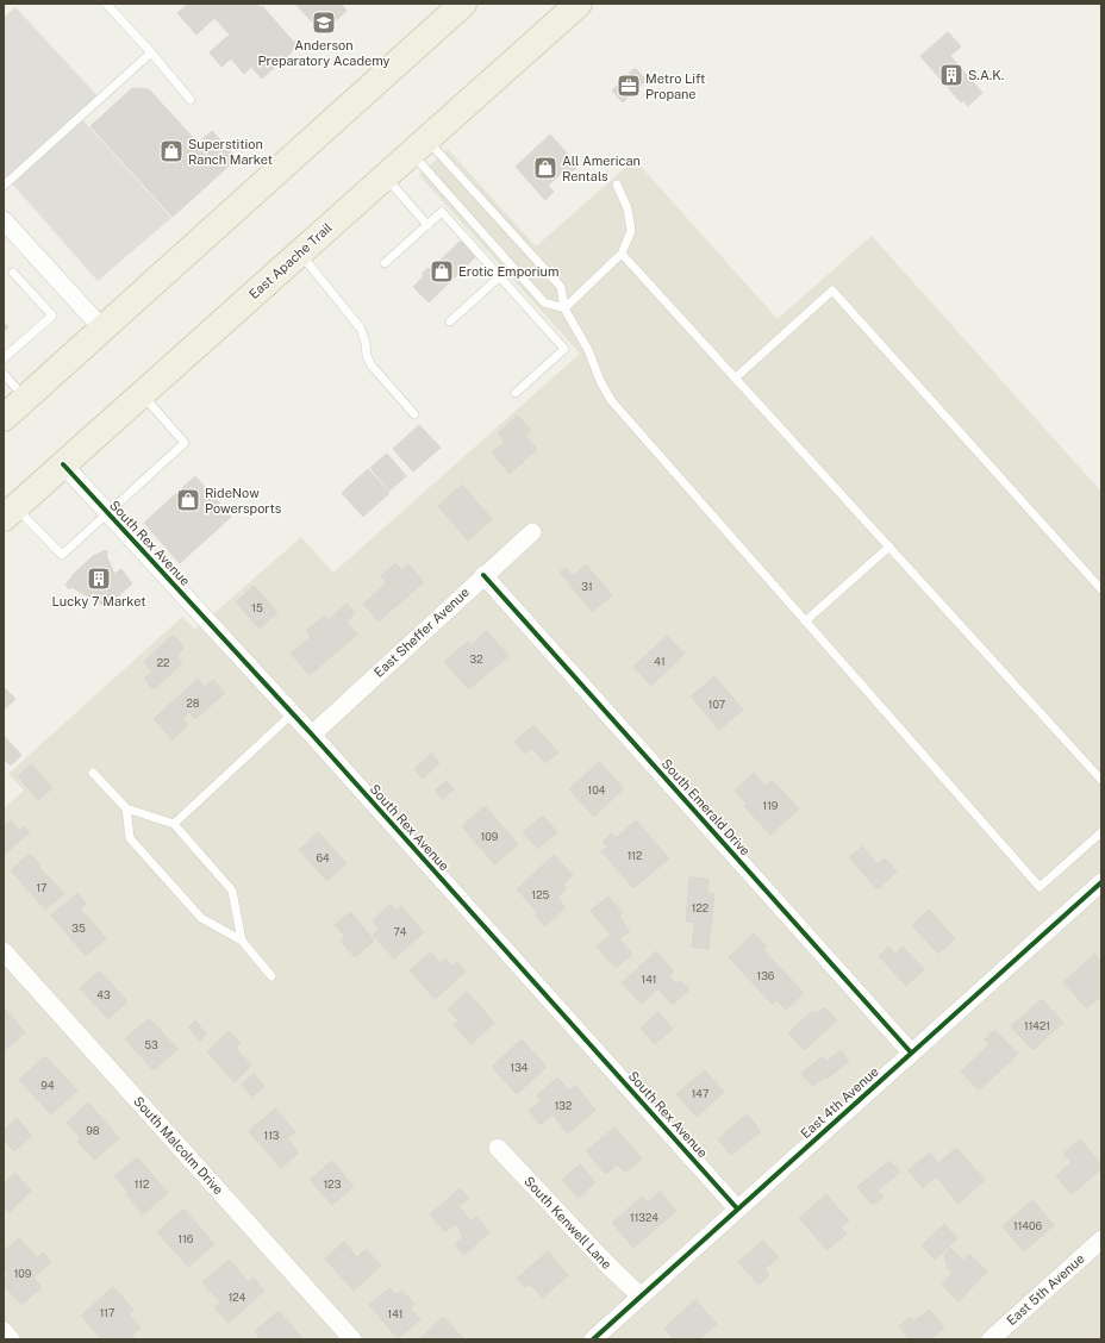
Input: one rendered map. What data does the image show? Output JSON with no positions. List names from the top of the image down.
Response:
{
  "streets": {
    "main road": ["East Apache Trail"],
    "street": [
      "South Rex Avenue",
      "East Sheffer Avenue",
      "South Emerald Drive",
      "East 4th Avenue",
      "South Malcolm Drive",
      "South Kenwell Lane",
      "East 5th Avenue"
    ]
  },
  "crossings": [
    ["East Apache Trail", "South Rex Avenue"],
    ["South Rex Avenue", "East Sheffer Avenue"],
    ["South Rex Avenue", "East 4th Avenue"],
    ["East Sheffer Avenue", "South Emerald Drive"],
    ["South Emerald Drive", "East 4th Avenue"],
    ["East 4th Avenue", "South Kenwell Lane"]
  ],
  "places": {
    "school or university": ["Anderson Preparatory Academy"],
    "building": ["S.A.K.", "Lucky 7 Market"],
    "office": ["Metro Lift Propane"],
    "shop": [
      "Superstition Ranch Market",
      "All American Rentals",
      "Erotic Emporium",
      "RideNow Powersports"
    ]
  },
  "house_numbers": [
    "31",
    "15",
    "32",
    "41",
    "22",
    "28",
    "107",
    "104",
    "119",
    "109",
    "112",
    "64",
    "17",
    "125",
    "122",
    "35",
    "74",
    "136",
    "141",
    "43",
    "11421",
    "53",
    "134",
    "94",
    "147",
    "132",
    "98",
    "113",
    "112",
    "123",
    "11324",
    "11406",
    "116",
    "109",
    "124",
    "117",
    "141"
  ]
}
